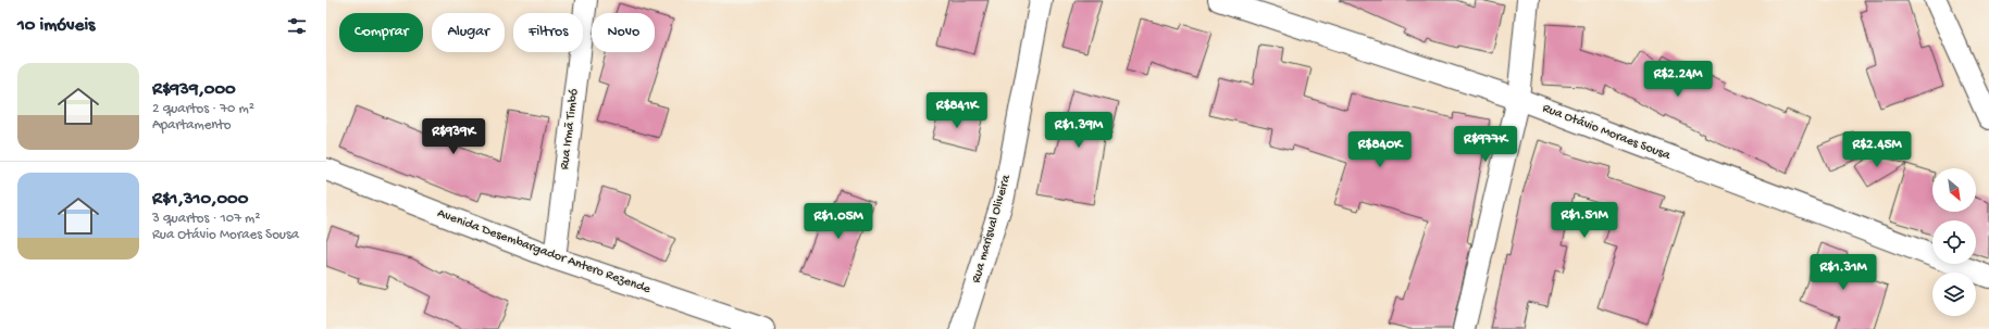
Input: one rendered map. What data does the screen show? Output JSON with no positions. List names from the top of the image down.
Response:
{
  "streets": {
    "street": [
      "Rua Irmã Timbó",
      "Rua Otávio Moraes Sousa",
      "Rua marisval Oliveira",
      "Avenida Desembargador Antero Rezende"
    ]
  },
  "crossings": [
    ["Rua Irmã Timbó", "Avenida Desembargador Antero Rezende"]
  ],
  "north": "bottom right",
  "page": {
    "heading": "10 imóveis",
    "chip": [
      "Comprar",
      "Alugar",
      "Filtros",
      "Novo"
    ],
    "list": [
      {
        "name": "R$939,000",
        "note": "2 quartos · 70 m² · Apartamento"
      },
      {
        "name": "R$1,310,000",
        "note": "3 quartos · 107 m² · Rua Otávio Moraes Sousa"
      }
    ],
    "price": [
      "R$2.24M",
      "R$841K",
      "R$1.39M",
      "R$939K",
      "R$977K",
      "R$840K",
      "R$2.45M",
      "R$1.51M",
      "R$1.05M",
      "R$1.31M"
    ]
  }
}
